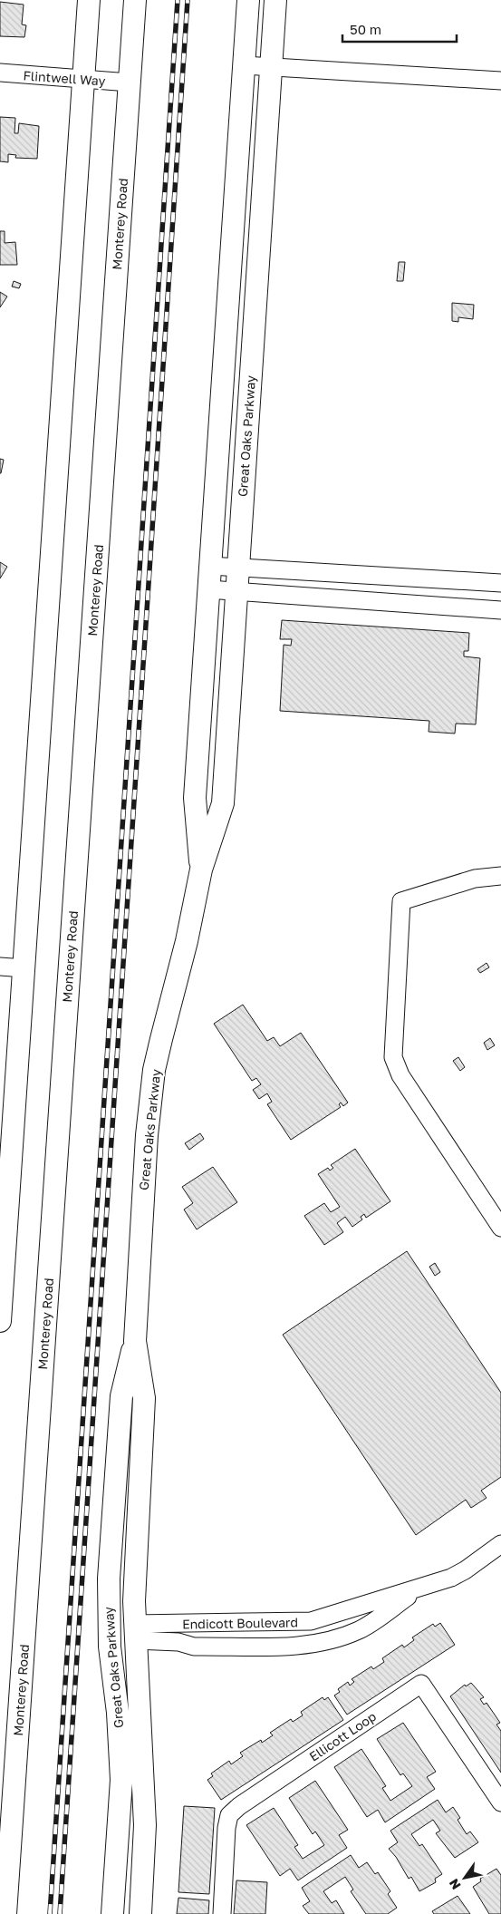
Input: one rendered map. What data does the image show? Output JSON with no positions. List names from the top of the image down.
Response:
{
  "streets": {
    "main road": ["Monterey Road", "Great Oaks Parkway"],
    "street": ["Flintwell Way", "Endicott Boulevard", "Ellicott Loop"]
  },
  "crossings": [
    ["Flintwell Way", "Monterey Road"],
    ["Great Oaks Parkway", "Endicott Boulevard"]
  ],
  "scale_bar": "50 m",
  "north": "bottom left"
}
